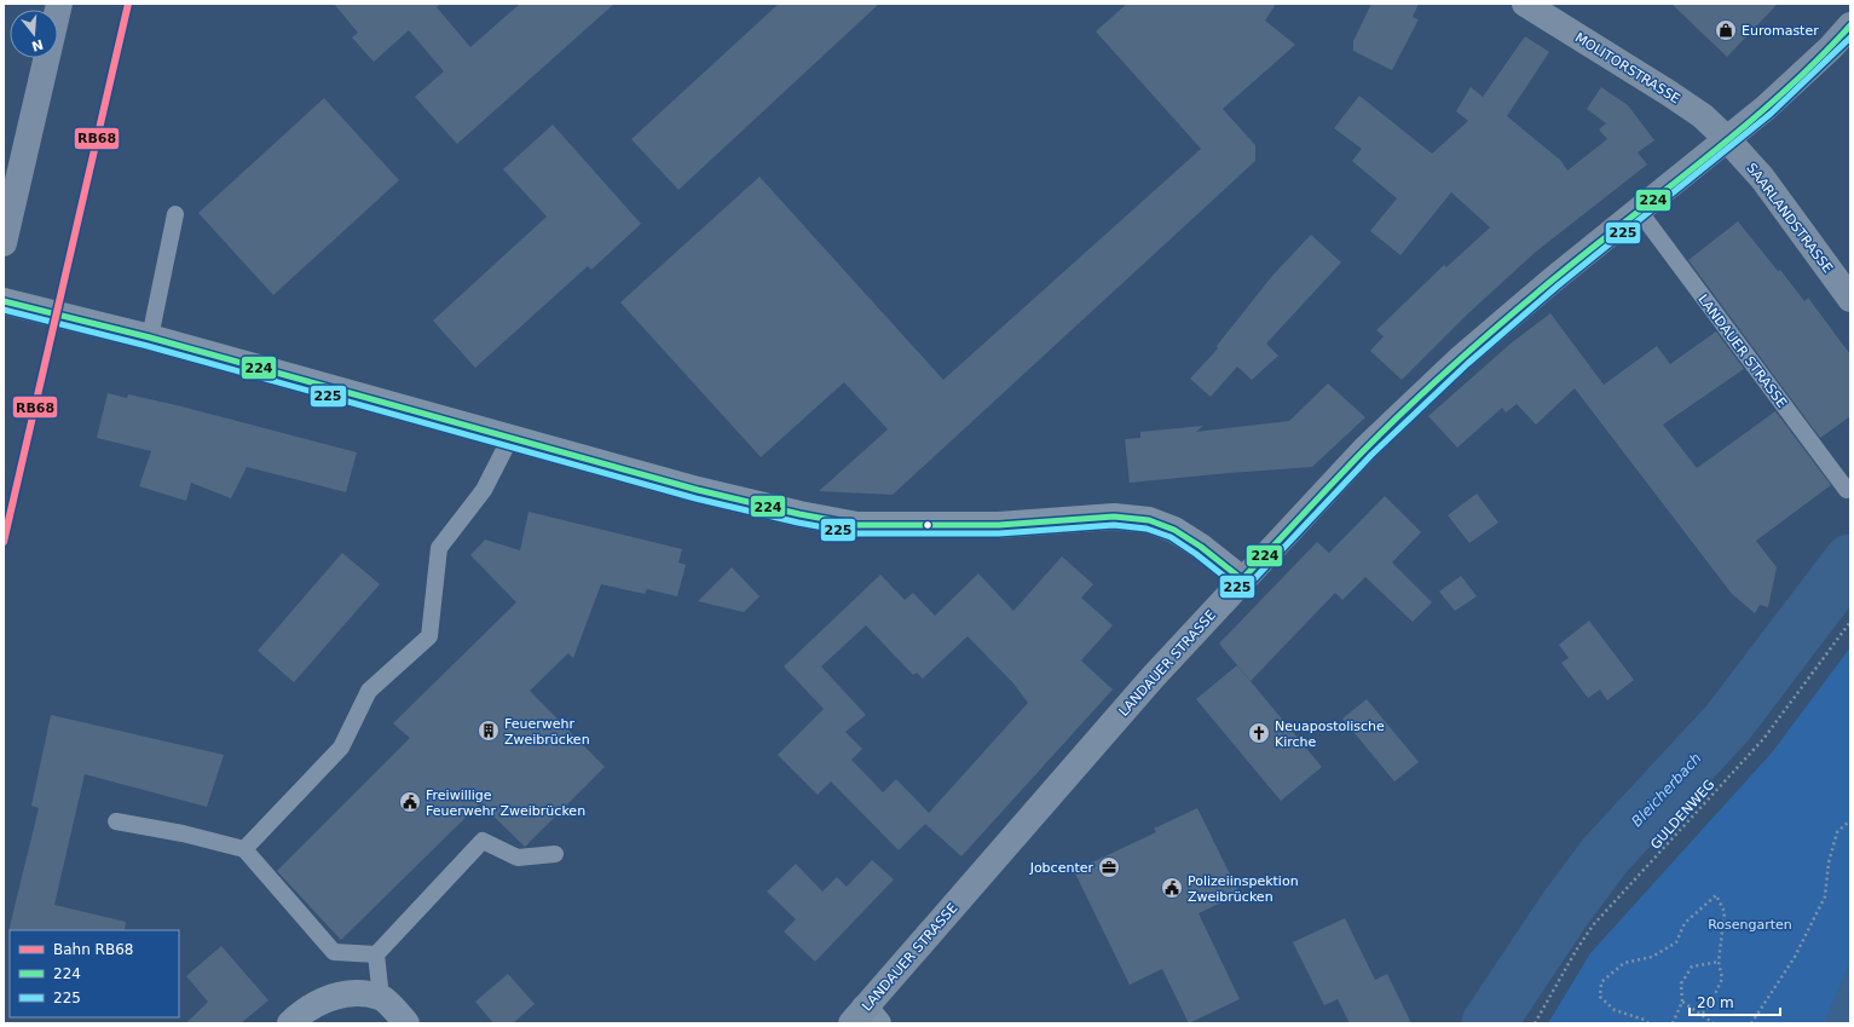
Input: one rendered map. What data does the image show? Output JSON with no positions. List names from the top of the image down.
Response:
{
  "streets": {
    "main road": ["MOLITORSTRASSE", "SAARLANDSTRASSE", "LANDAUER STRASSE"],
    "path": ["GULDENWEG"]
  },
  "crossings": [
    ["MOLITORSTRASSE", "SAARLANDSTRASSE"],
    ["MOLITORSTRASSE", "LANDAUER STRASSE"],
    ["SAARLANDSTRASSE", "LANDAUER STRASSE"]
  ],
  "water": ["Bleicherbach"],
  "parks": ["Rosengarten"],
  "places": {
    "shop": ["Euromaster"],
    "building": ["Feuerwehr Zweibrücken"],
    "church": ["Neuapostolische Kirche"],
    "public building": ["Freiwillige Feuerwehr Zweibrücken", "Polizeiinspektion Zweibrücken"],
    "office": ["Jobcenter"]
  },
  "lines": ["rail line RB68", "transit line 224", "transit line 225"],
  "legend": ["Bahn RB68", "224", "225"],
  "scale_bar": "20 m",
  "north": "bottom"
}
